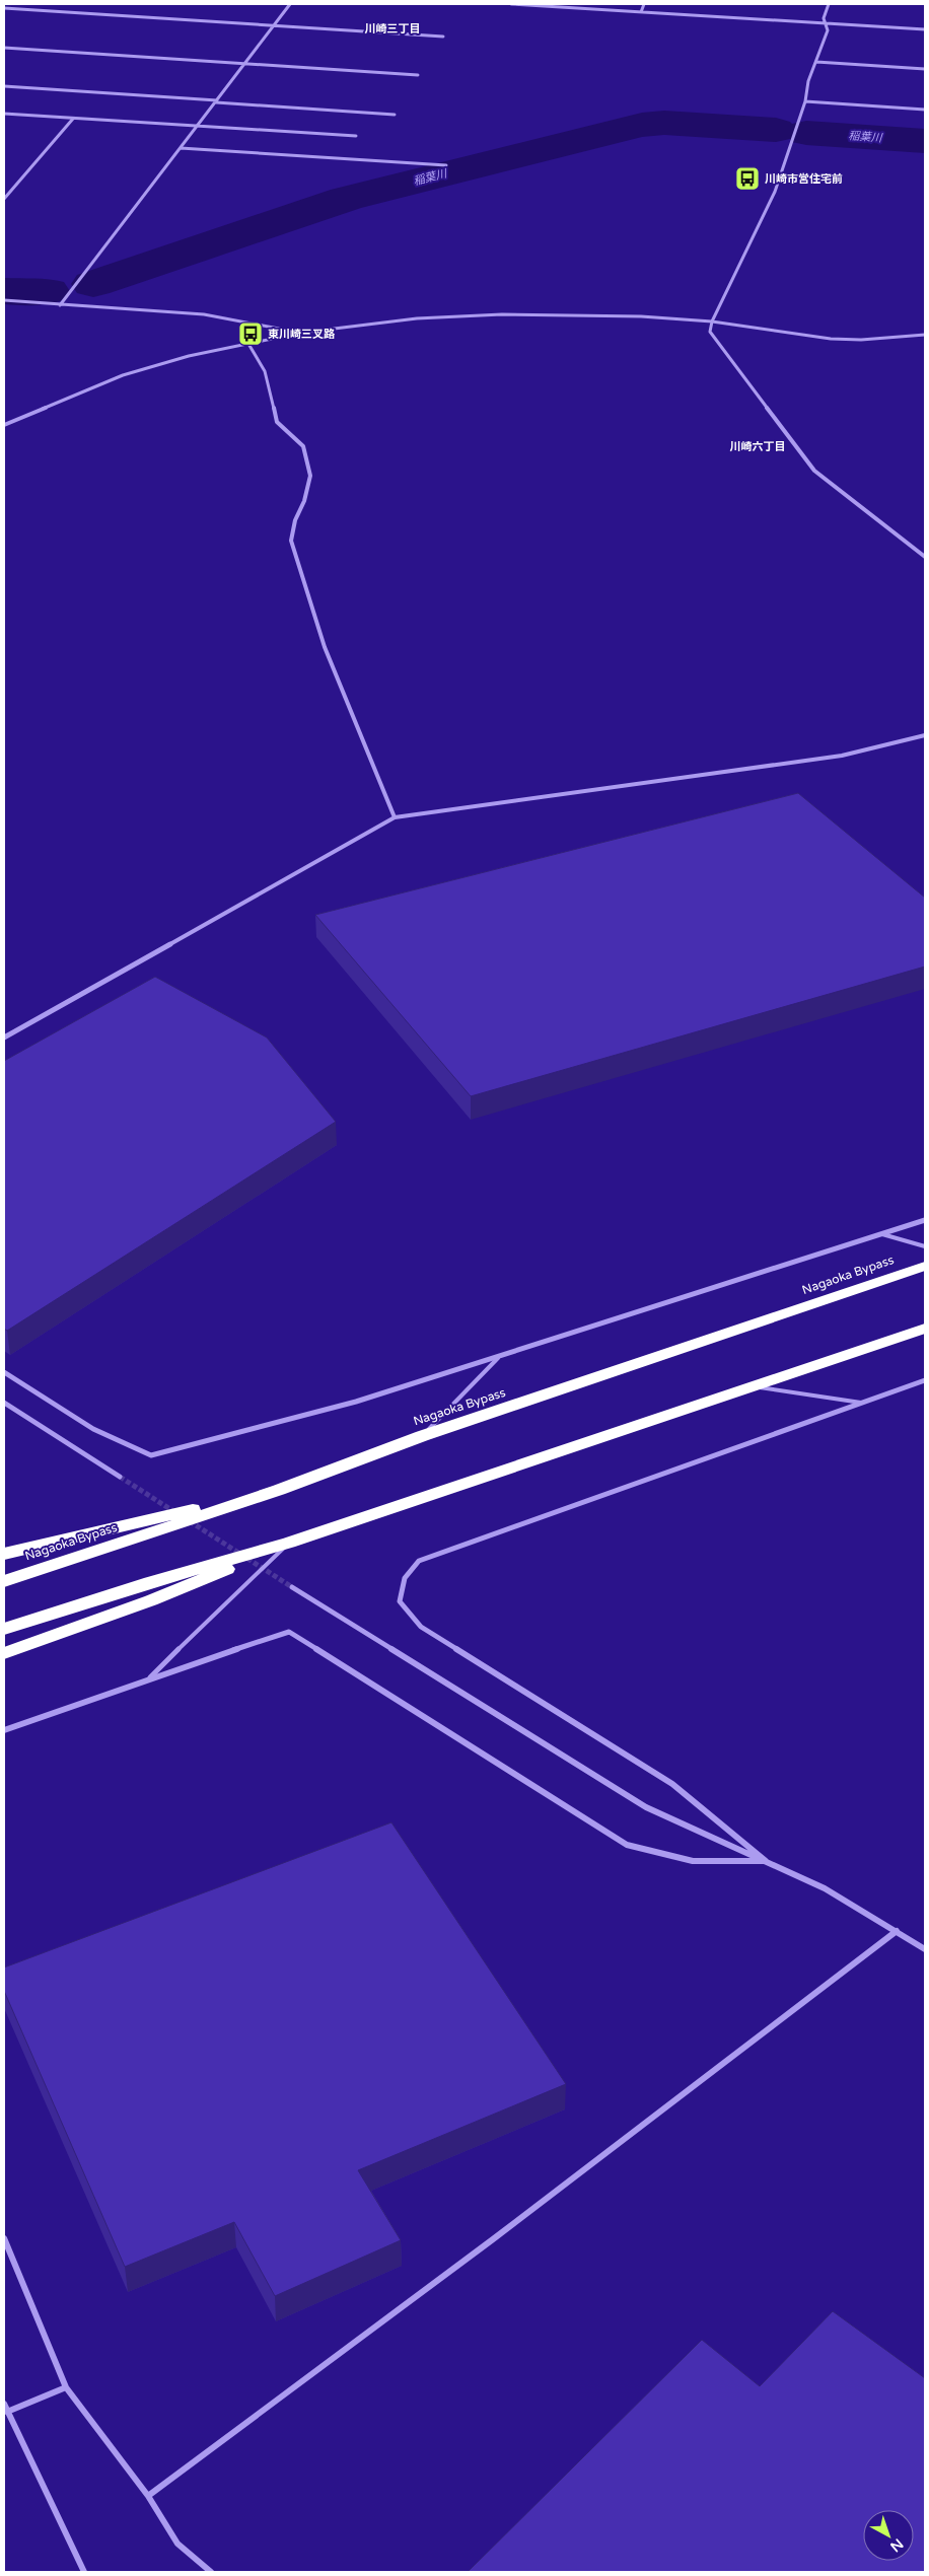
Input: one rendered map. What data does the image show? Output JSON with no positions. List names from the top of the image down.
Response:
{
  "streets": {
    "highway": ["Nagaoka Bypass"]
  },
  "districts": ["川崎三丁目", "川崎六丁目"],
  "water": ["稲葉川"],
  "places": {
    "bus stop": ["川崎市営住宅前", "東川崎三叉路"]
  },
  "north": "bottom right"
}
